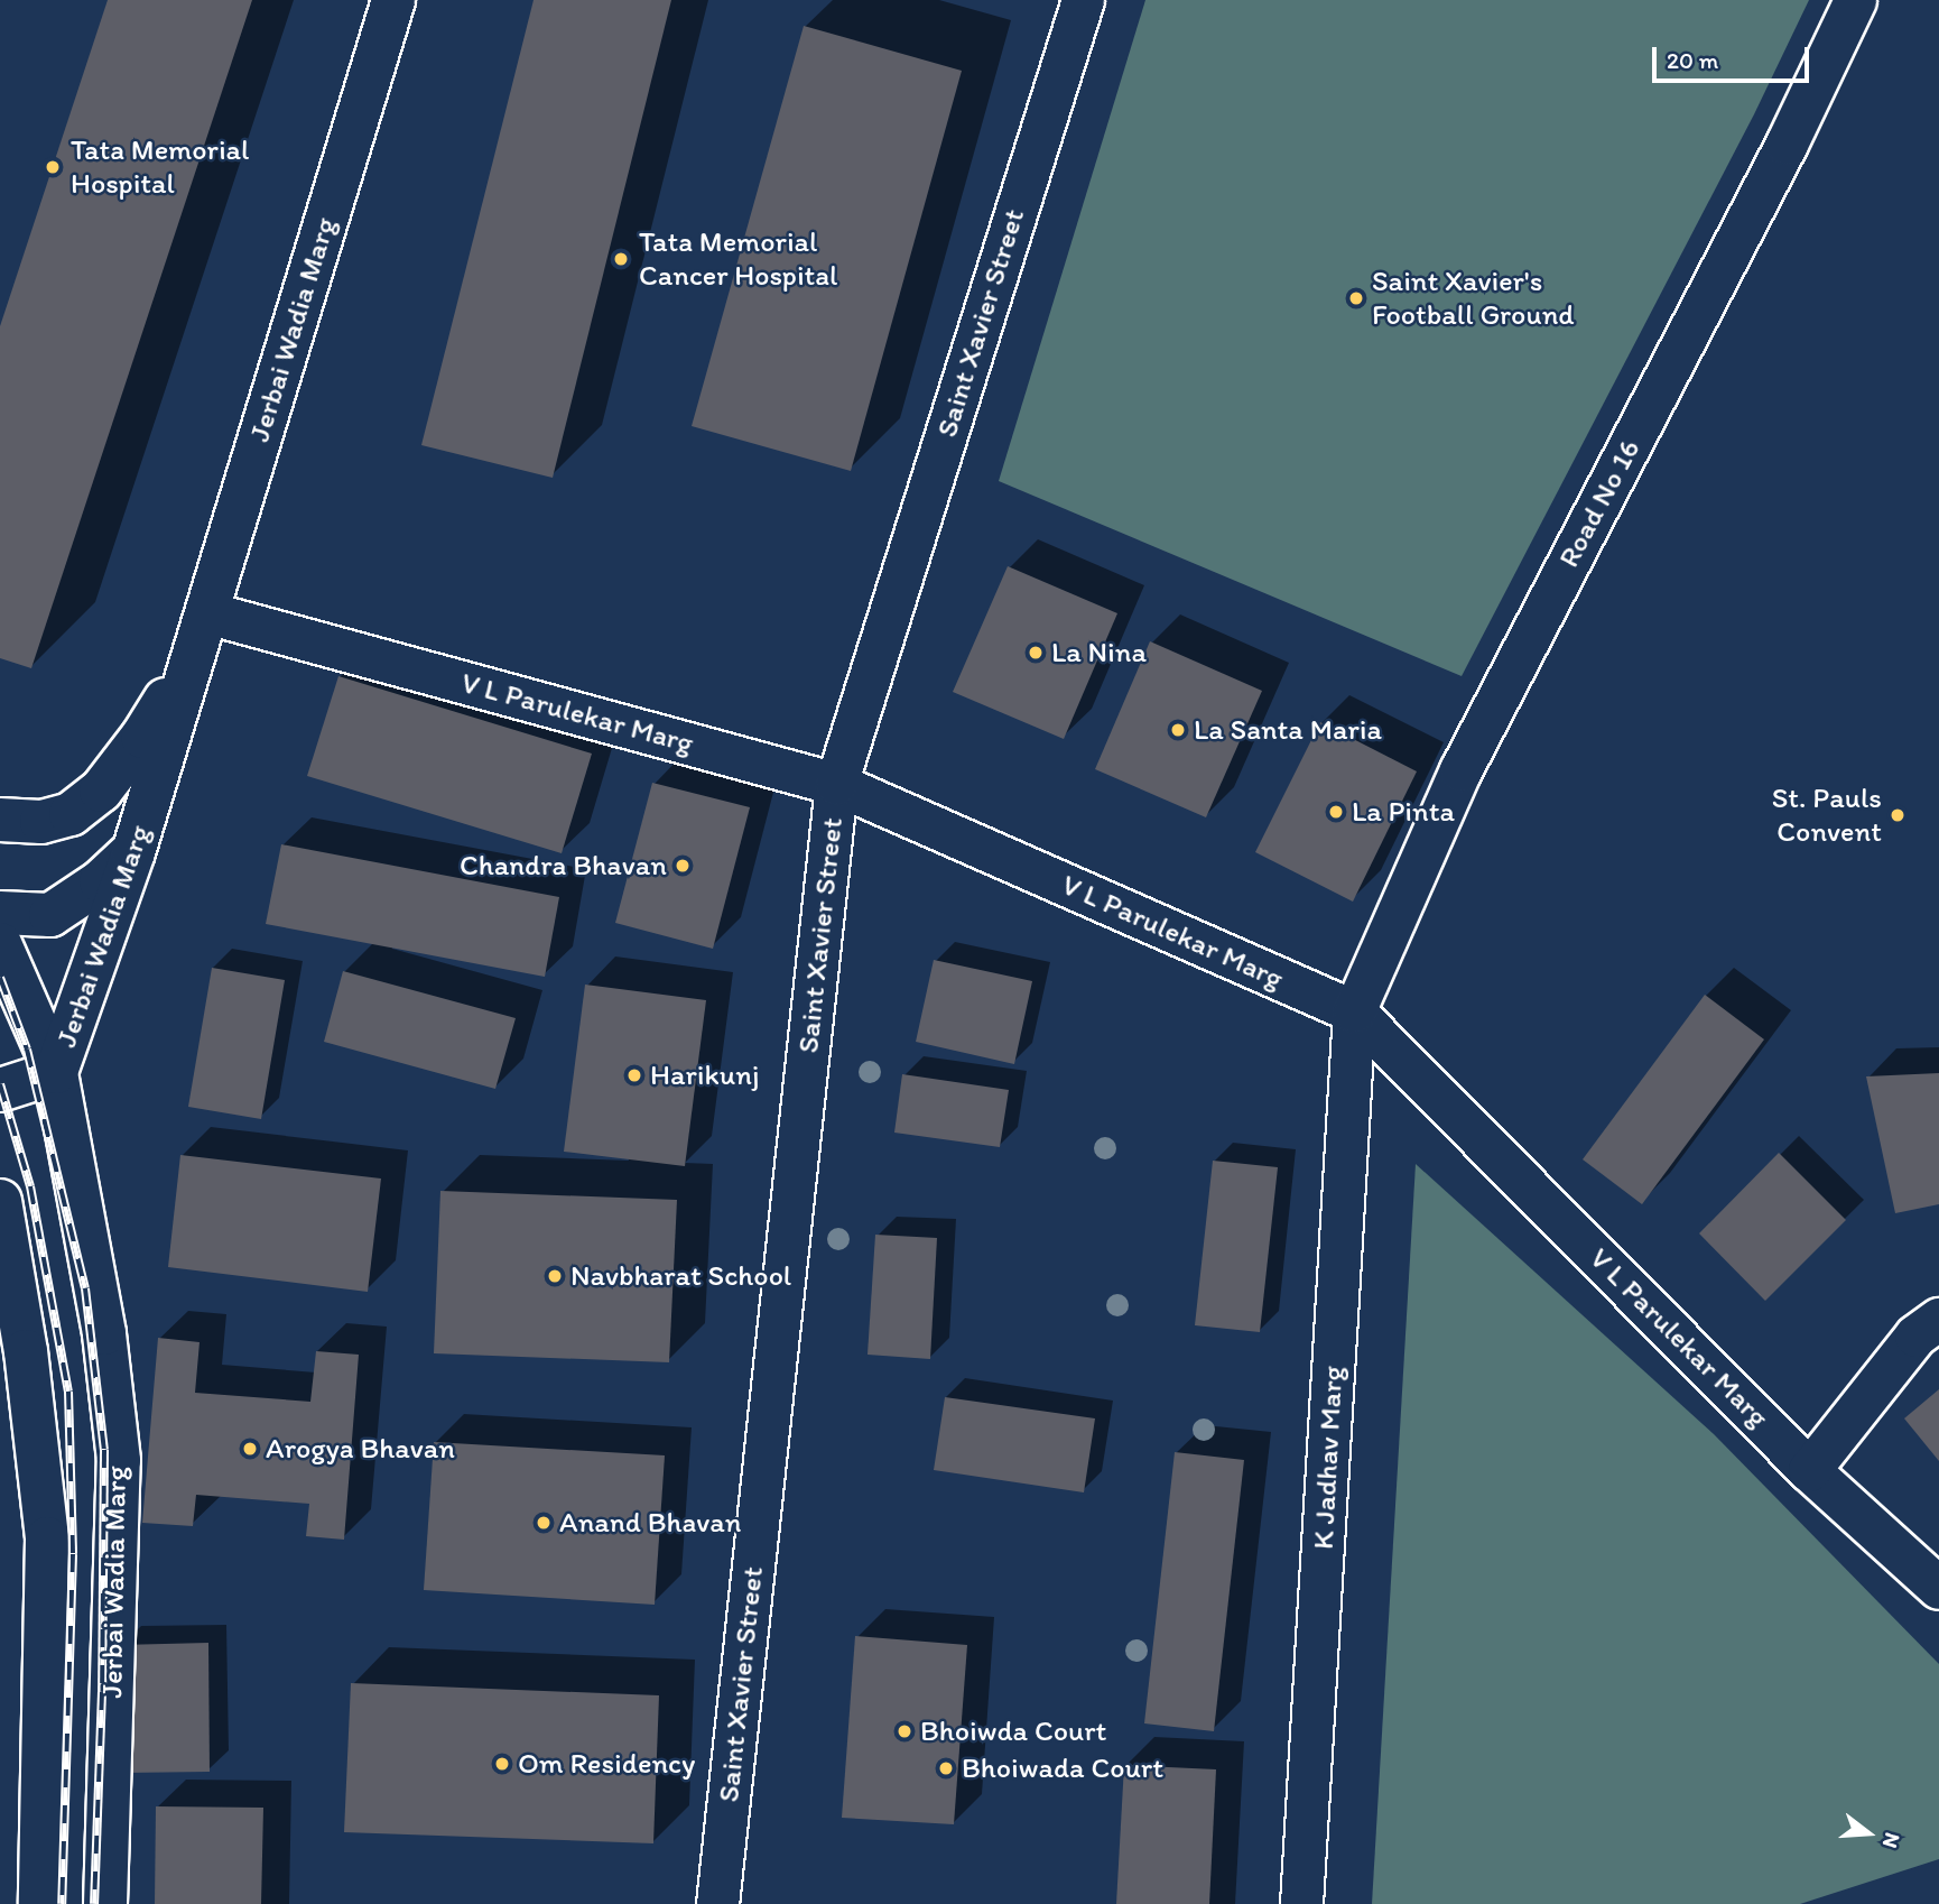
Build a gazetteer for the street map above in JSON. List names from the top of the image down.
{
  "streets": {
    "main road": ["Jerbai Wadia Marg"],
    "street": [
      "Saint Xavier Street",
      "Road No 16",
      "V L Parulekar Marg",
      "K Jadhav Marg"
    ]
  },
  "crossings": [
    ["Saint Xavier Street", "V L Parulekar Marg"],
    ["Jerbai Wadia Marg", "V L Parulekar Marg"],
    ["Road No 16", "V L Parulekar Marg"],
    ["Road No 16", "K Jadhav Marg"],
    ["V L Parulekar Marg", "K Jadhav Marg"]
  ],
  "places": [
    "Tata Memorial Hospital",
    "Tata Memorial Cancer Hospital",
    "Saint Xavier's Football Ground",
    "La Nina",
    "La Santa Maria",
    "La Pinta",
    "St. Pauls Convent",
    "Chandra Bhavan",
    "Harikunj",
    "Navbharat School",
    "Arogya Bhavan",
    "Anand Bhavan",
    "Bhoiwda Court",
    "Om Residency",
    "Bhoiwada Court"
  ],
  "scale_bar": "20 m",
  "north": "right"
}
